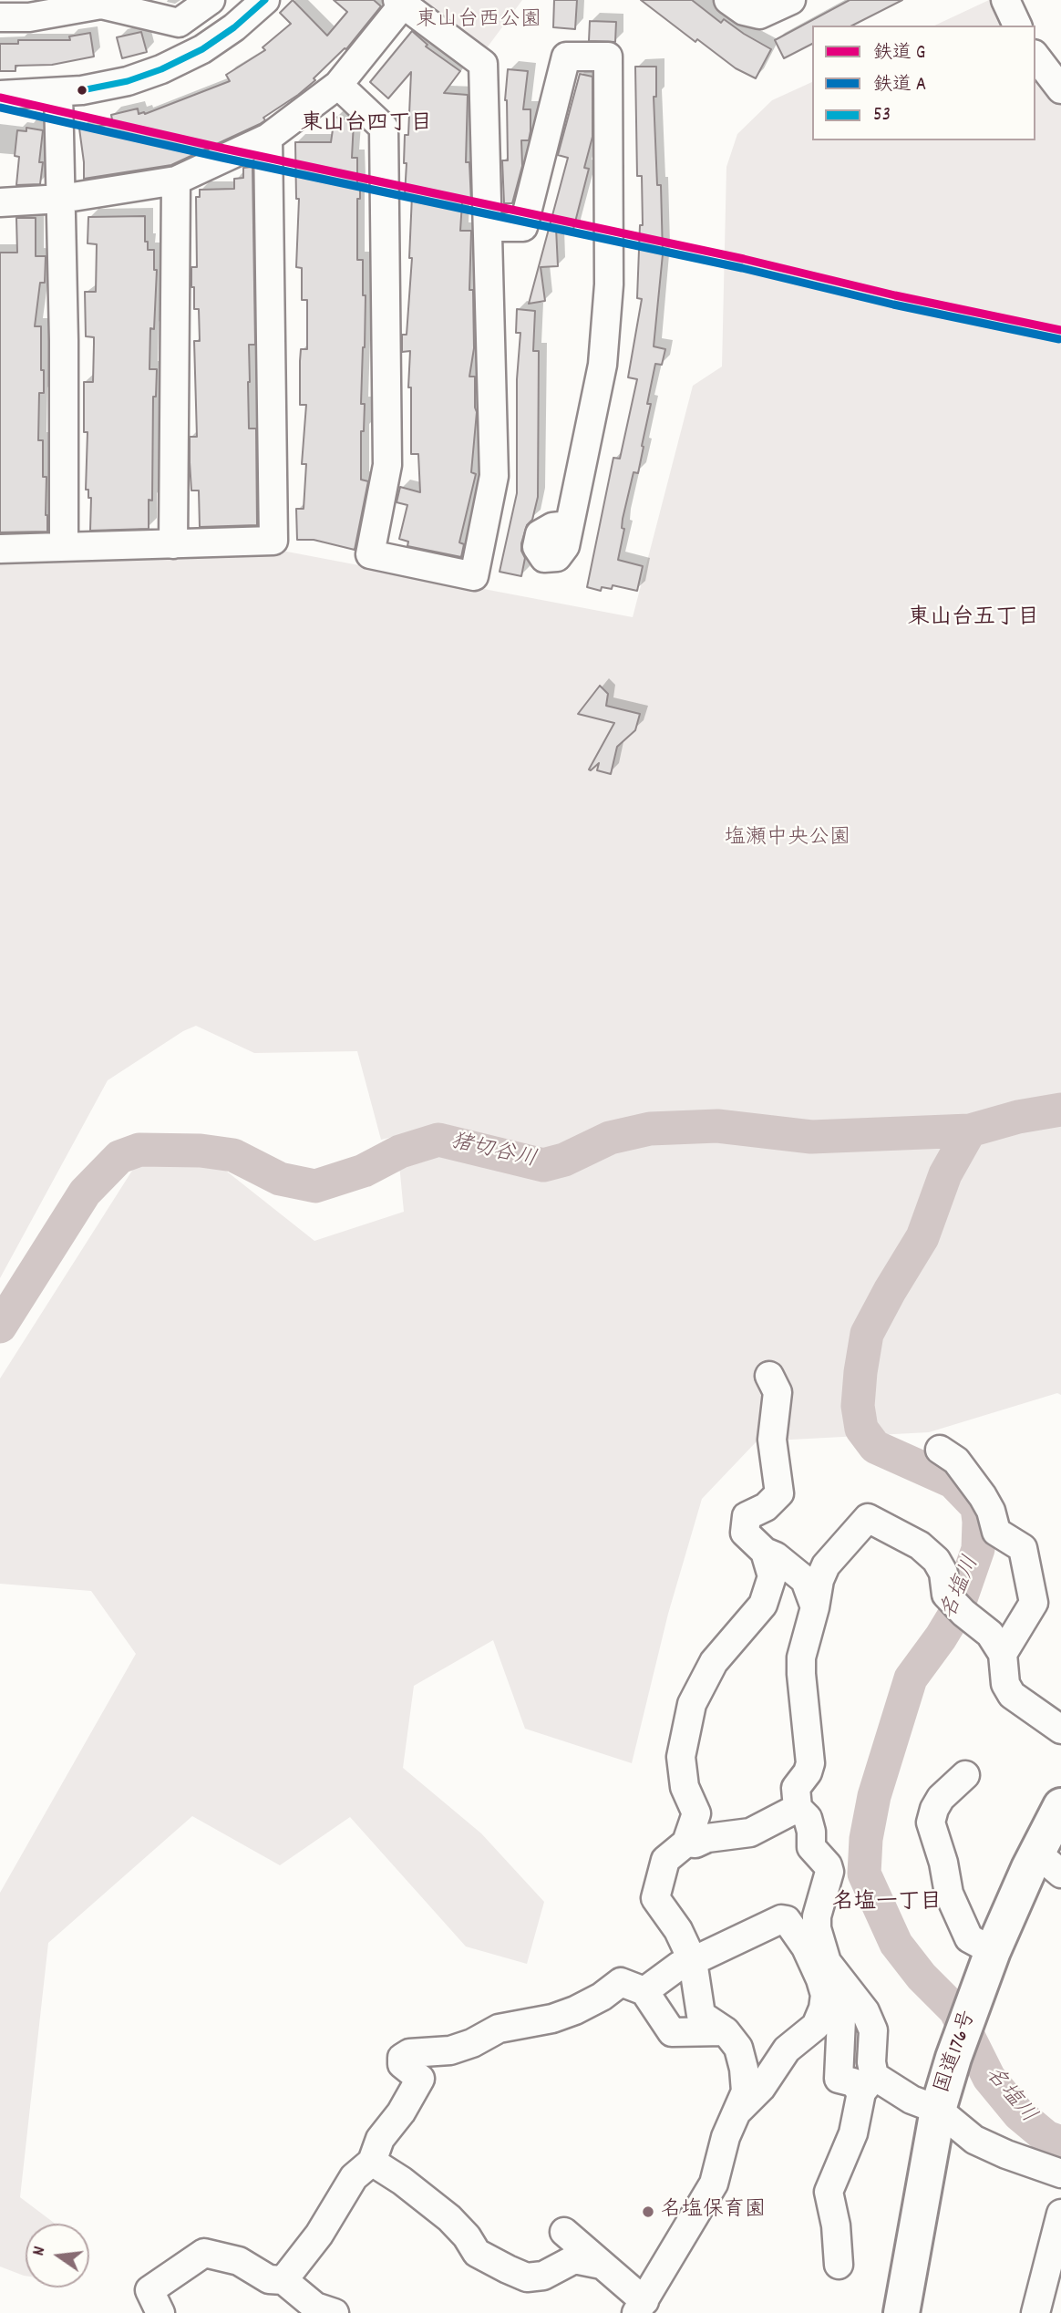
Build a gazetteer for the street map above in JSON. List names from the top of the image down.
{
  "streets": {
    "highway": ["国道176号"]
  },
  "districts": ["東山台四丁目", "東山台五丁目", "名塩一丁目"],
  "water": ["猪切谷川", "名塩川"],
  "parks": ["東山台西公園", "塩瀬中央公園"],
  "places": ["名塩保育園"],
  "lines": ["transit line 53", "rail line G", "rail line A"],
  "legend": ["鉄道 G", "鉄道 A", "53"],
  "north": "left"
}
